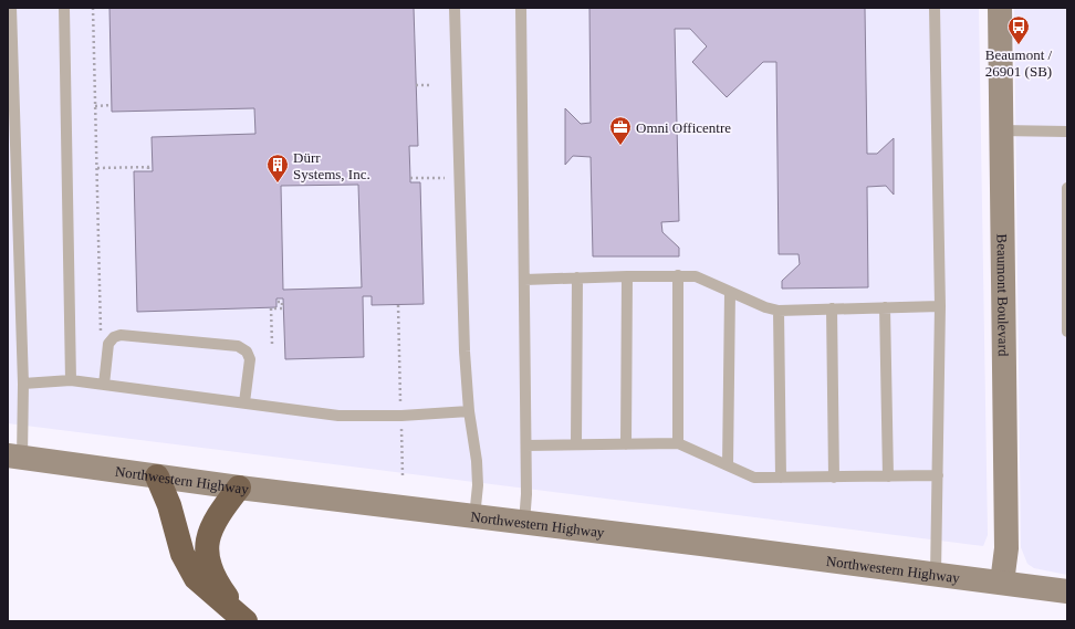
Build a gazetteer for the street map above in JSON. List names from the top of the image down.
{
  "streets": {
    "street": ["Beaumont Boulevard", "Northwestern Highway"]
  },
  "crossings": [
    ["Beaumont Boulevard", "Northwestern Highway"]
  ],
  "places": {
    "bus stop": ["Beaumont / 26901 (SB)"],
    "office": ["Omni Officentre"],
    "building": ["Dürr Systems, Inc."]
  }
}
